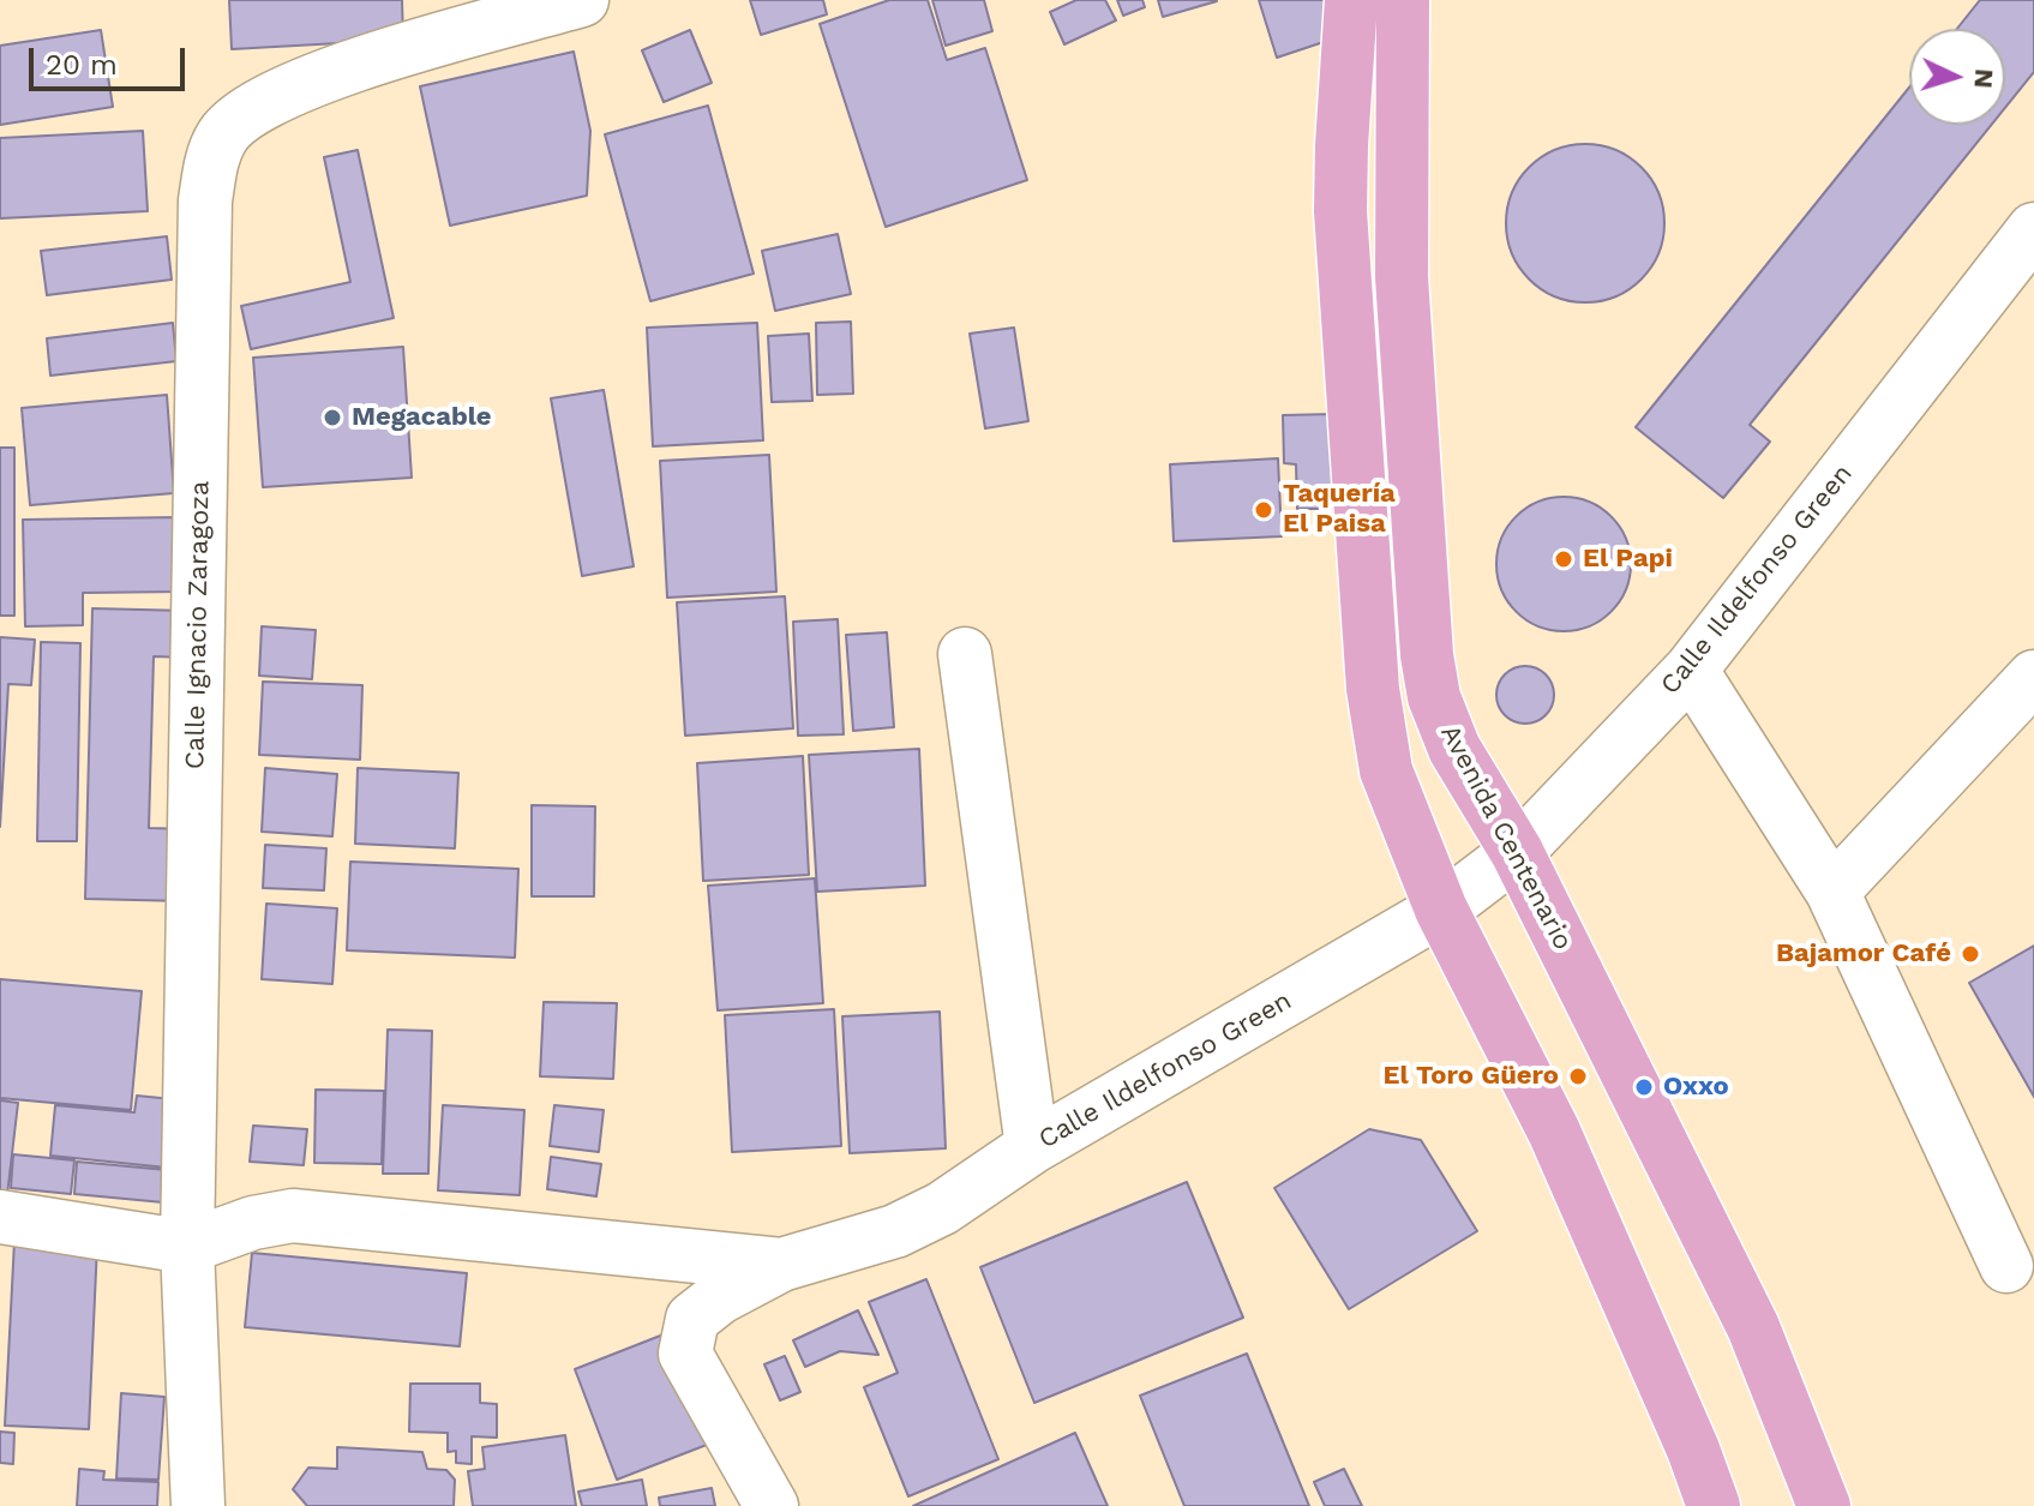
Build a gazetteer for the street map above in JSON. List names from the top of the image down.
{
  "streets": {
    "main road": ["Avenida Centenario"],
    "street": ["Calle Ildelfonso Green", "Calle Ignacio Zaragoza"]
  },
  "crossings": [
    ["Calle Ildelfonso Green", "Calle Ignacio Zaragoza"],
    ["Calle Ildelfonso Green", "Avenida Centenario"]
  ],
  "places": [
    "Megacable",
    "Taquería El Paisa",
    "El Papi",
    "Bajamor Café",
    "El Toro Güero",
    "Oxxo"
  ],
  "scale_bar": "20 m",
  "north": "right"
}
